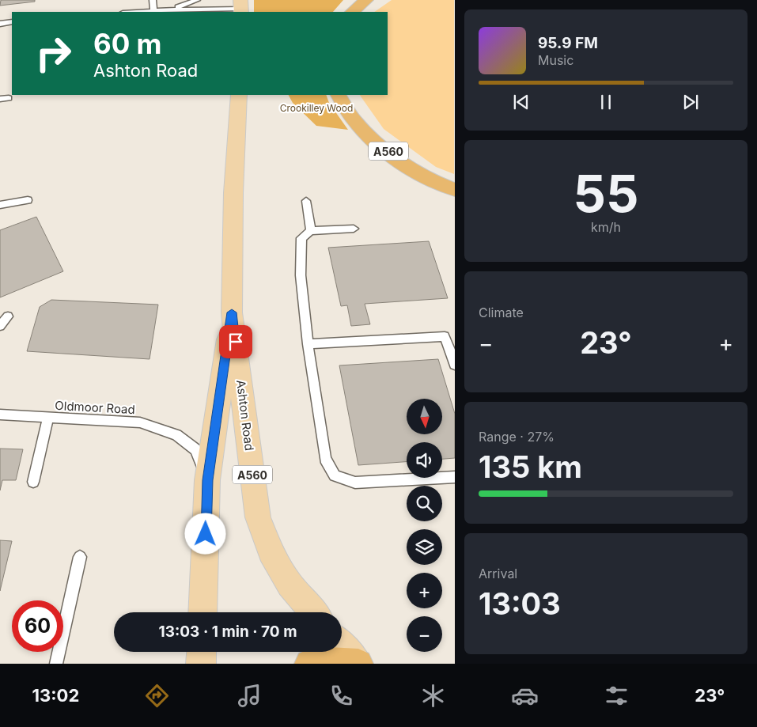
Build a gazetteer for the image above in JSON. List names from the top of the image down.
{
  "streets": {
    "highway": ["A560"],
    "main road": ["Ashton Road"],
    "lane": ["Oldmoor Road"]
  },
  "crossings": [
    ["Oldmoor Road", "Ashton Road"]
  ],
  "parks": ["Crookilley Wood"],
  "north": "bottom",
  "page": {
    "turn": ["60 m", "Ashton Road"],
    "song": ["95.9 FM", "Music"],
    "tile": [
      ["55", "km/h"],
      "Climate",
      ["Range · 27%", "135 km"],
      ["Arrival", "13:03"]
    ],
    "heat": ["−", "23°", "+"],
    "map_buttons": ["+", "−"],
    "limit": "60",
    "trip": "13:03 · 1 min · 70 m",
    "tabs": ["13:02", "23°"]
  }
}
